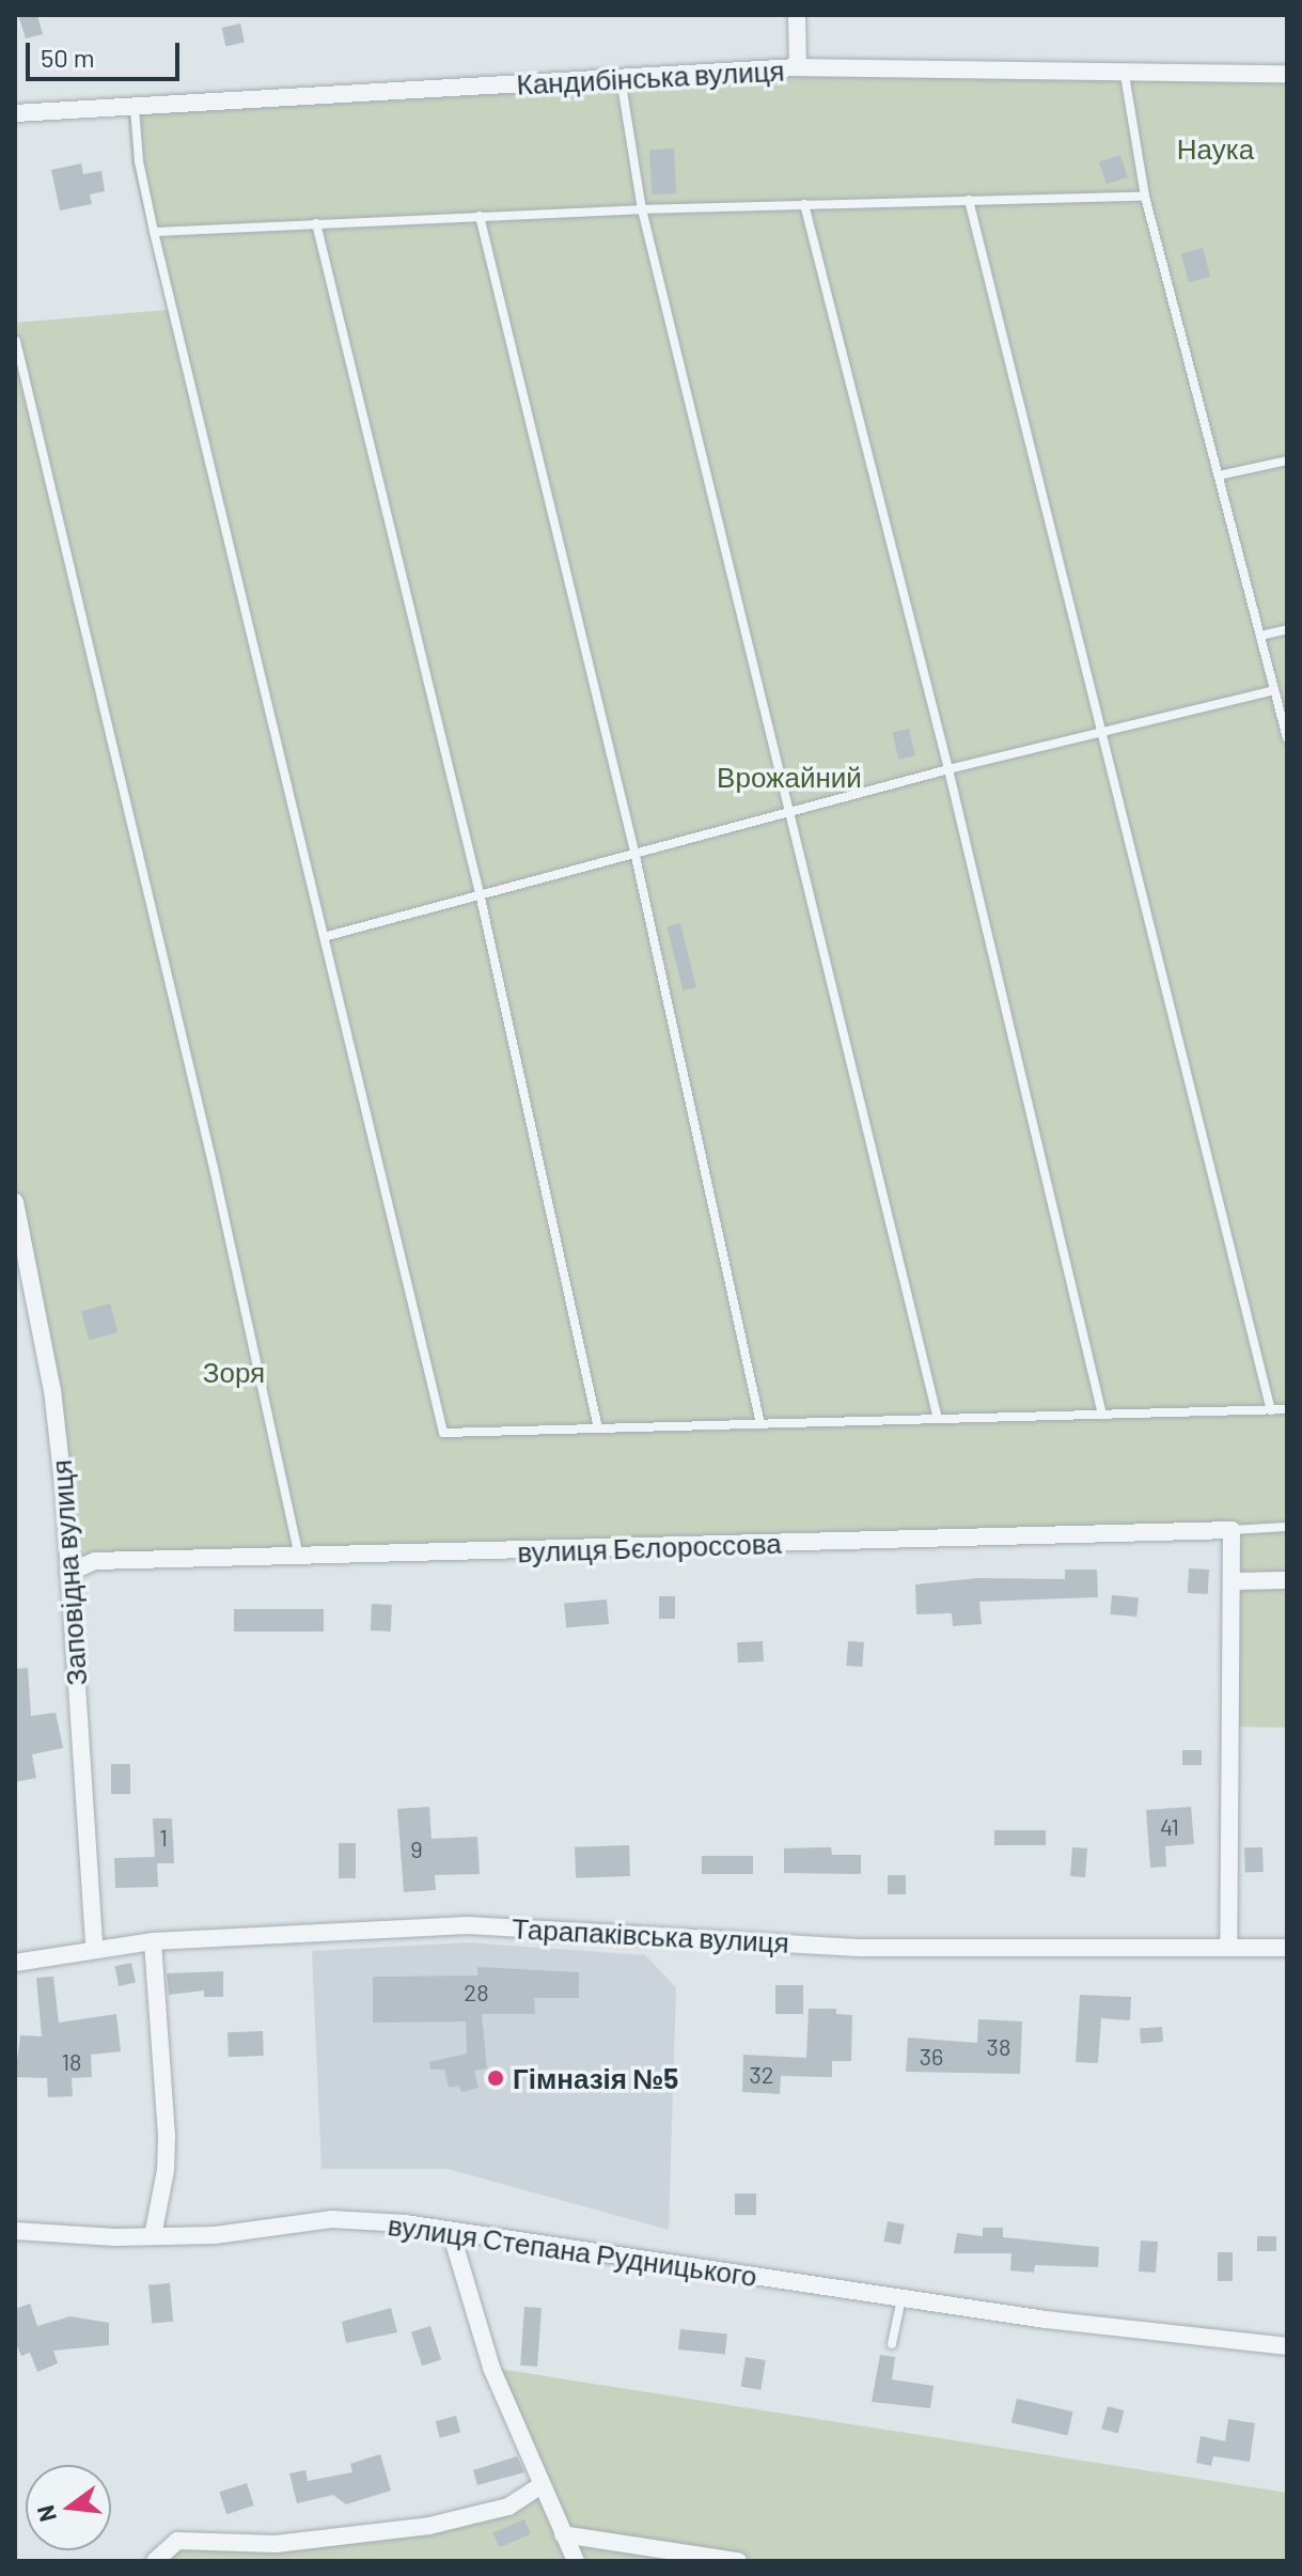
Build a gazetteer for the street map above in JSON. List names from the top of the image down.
{
  "streets": {
    "street": [
      "Кандибінська вулиця",
      "вулиця Бєлороссова",
      "Заповідна вулиця",
      "Тарапаківська вулиця",
      "вулиця Степана Рудницького"
    ]
  },
  "crossings": [
    ["вулиця Бєлороссова", "Заповідна вулиця"],
    ["Заповідна вулиця", "Тарапаківська вулиця"]
  ],
  "parks": ["Наука", "Врожайний", "Зоря"],
  "places": ["Гімназія №5"],
  "house_numbers": [
    "41",
    "1",
    "9",
    "28",
    "38",
    "36",
    "18",
    "32"
  ],
  "scale_bar": "50 m",
  "north": "left"
}
